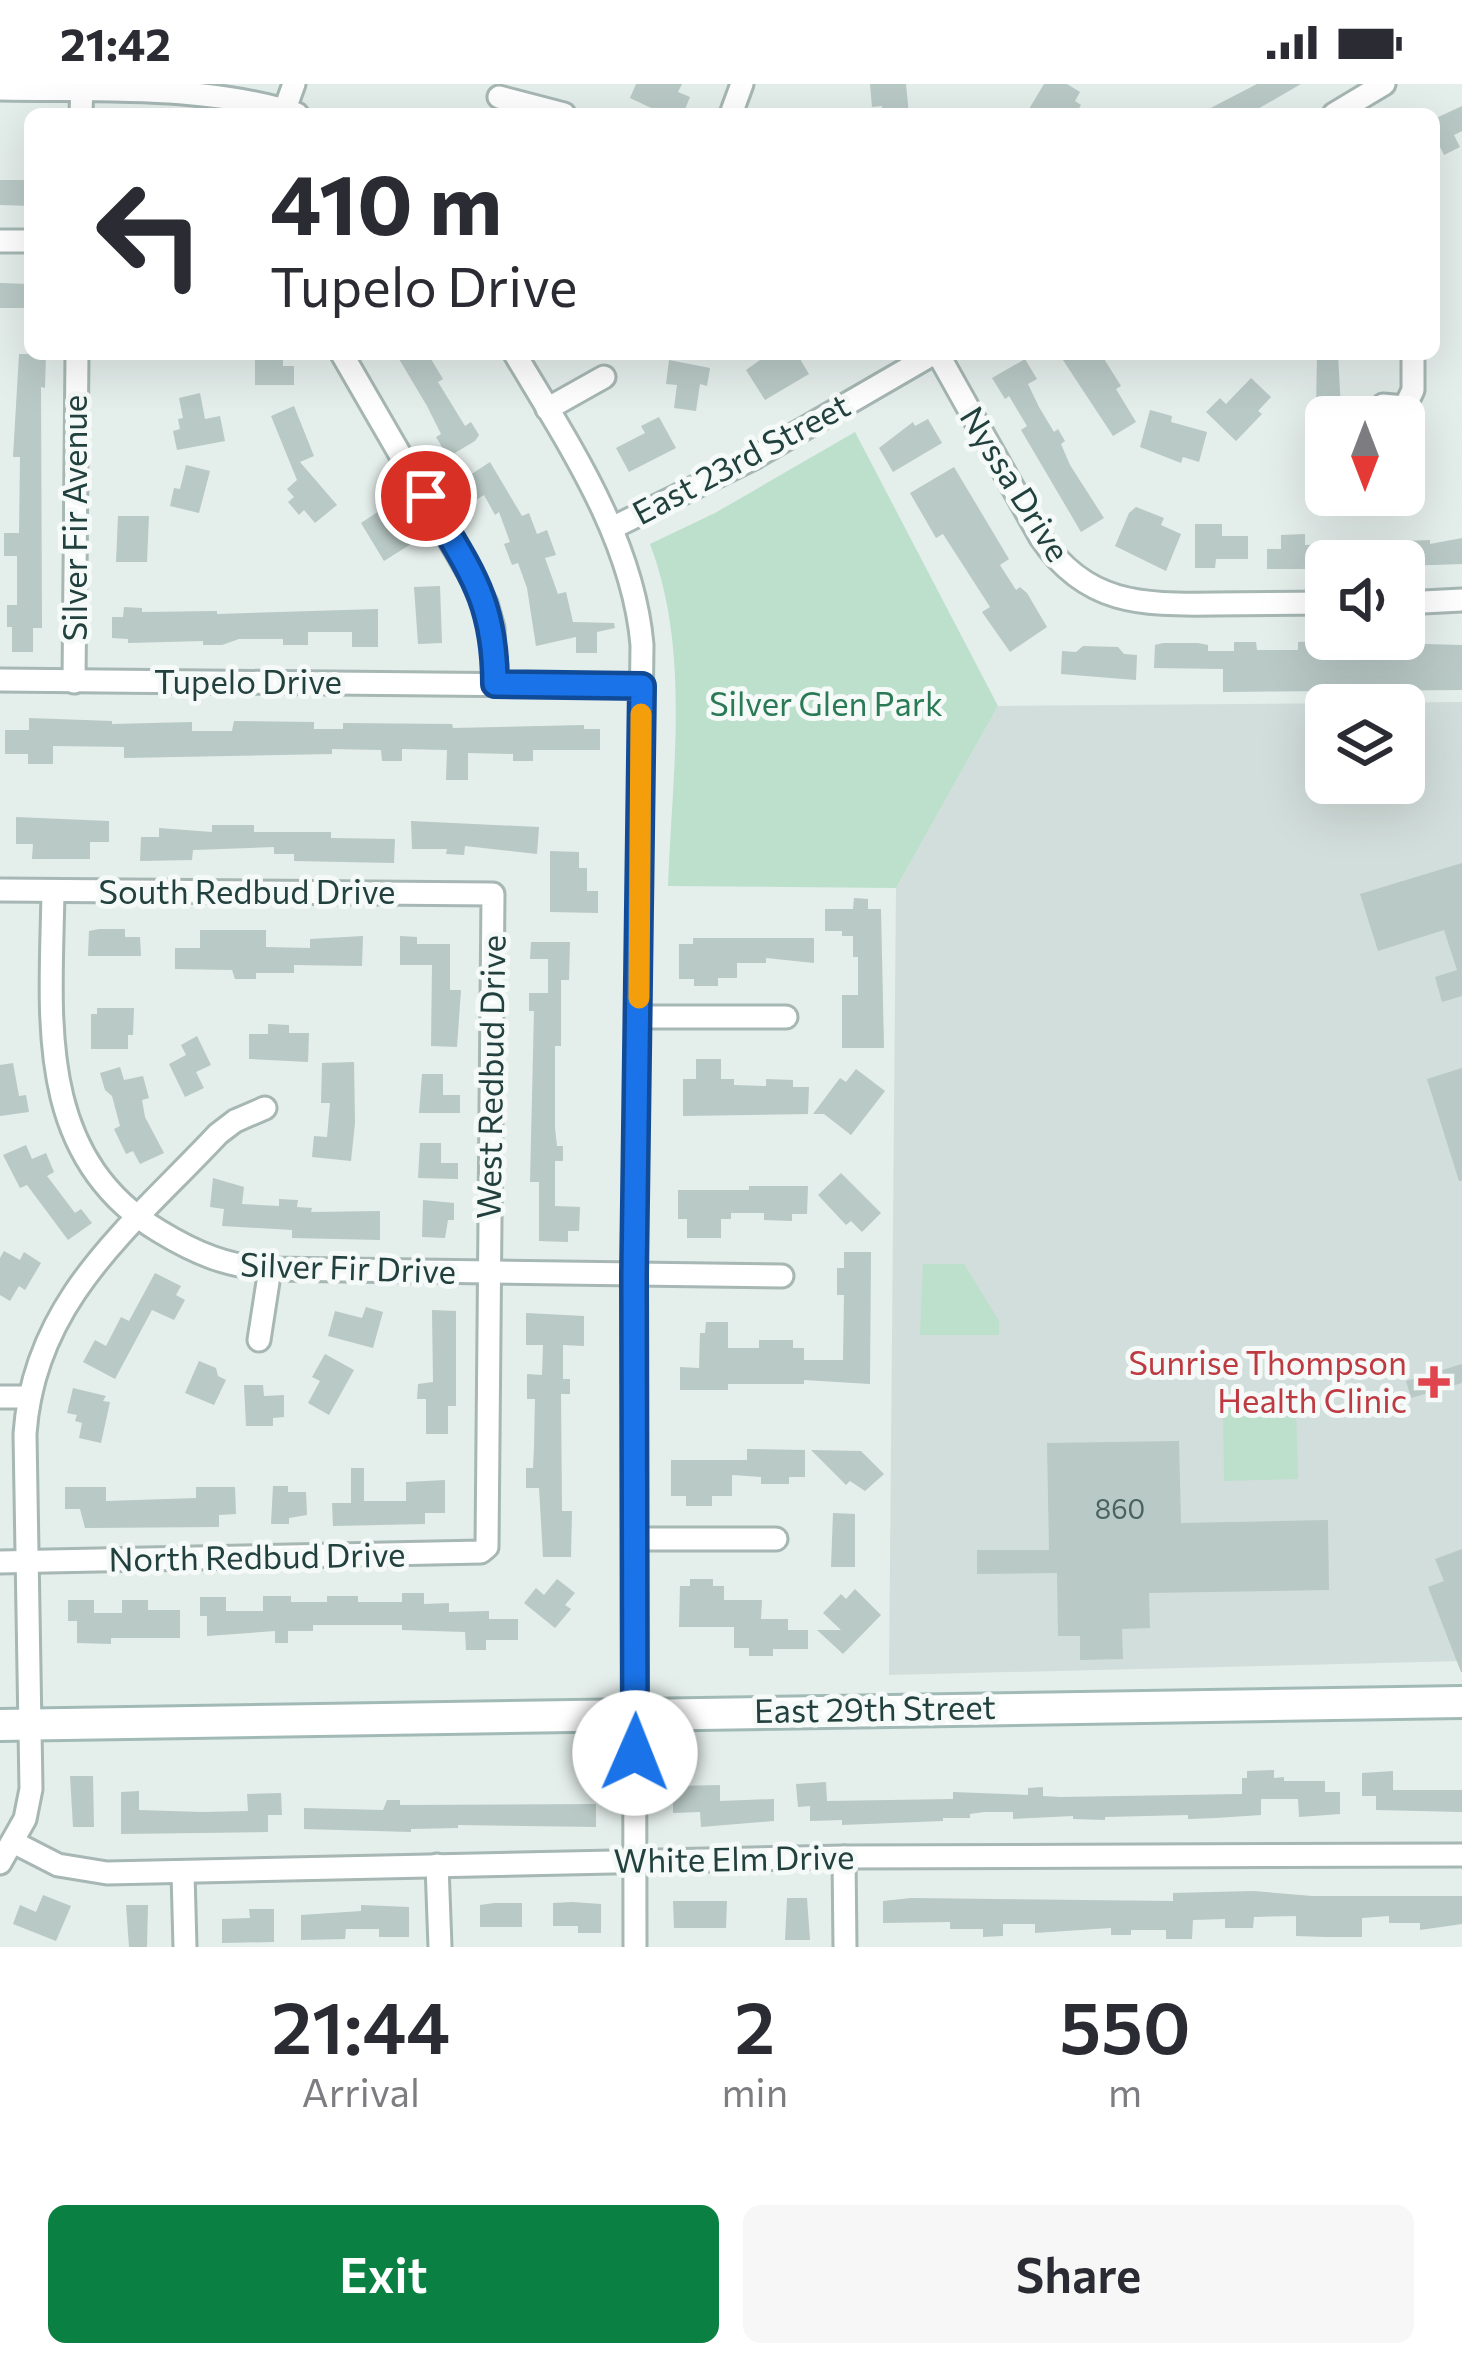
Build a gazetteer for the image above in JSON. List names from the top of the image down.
{
  "streets": {
    "main road": ["East 29th Street"],
    "street": [
      "East 23rd Street",
      "Nyssa Drive",
      "Silver Fir Avenue",
      "Tupelo Drive",
      "South Redbud Drive",
      "West Redbud Drive",
      "Silver Fir Drive",
      "North Redbud Drive",
      "White Elm Drive"
    ]
  },
  "crossings": [
    ["Silver Fir Avenue", "Tupelo Drive"],
    ["South Redbud Drive", "West Redbud Drive"],
    ["South Redbud Drive", "Silver Fir Drive"],
    ["West Redbud Drive", "Silver Fir Drive"],
    ["West Redbud Drive", "North Redbud Drive"]
  ],
  "parks": ["Silver Glen Park"],
  "places": {
    "health": ["Sunrise Thompson Health Clinic"]
  },
  "house_numbers": ["860"],
  "north": "bottom",
  "page": {
    "status": "21:42",
    "turn": ["410 m", "Tupelo Drive"],
    "eta": [
      "21:44",
      "Arrival",
      "2",
      "min",
      "550",
      "m"
    ],
    "buttons": ["Exit", "Share"]
  }
}
